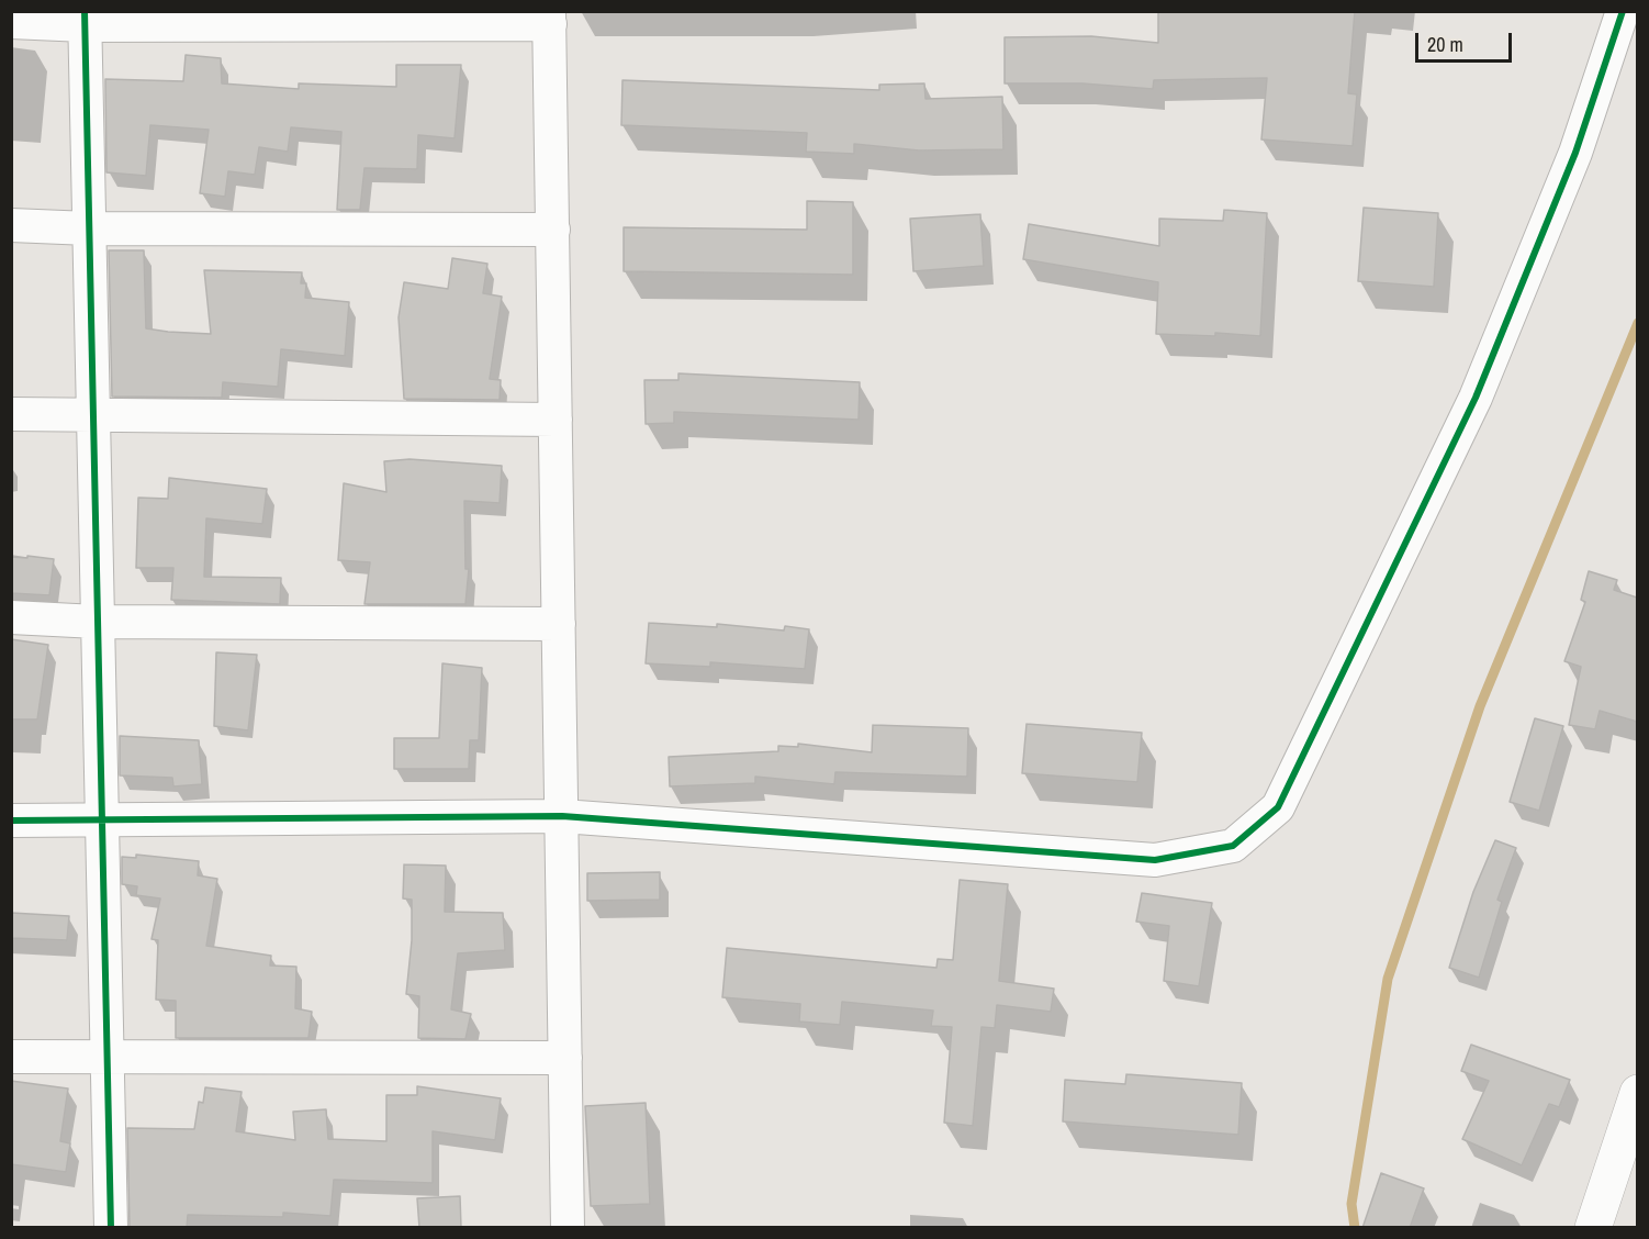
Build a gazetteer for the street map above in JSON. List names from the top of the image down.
{
  "scale_bar": "20 m"
}
